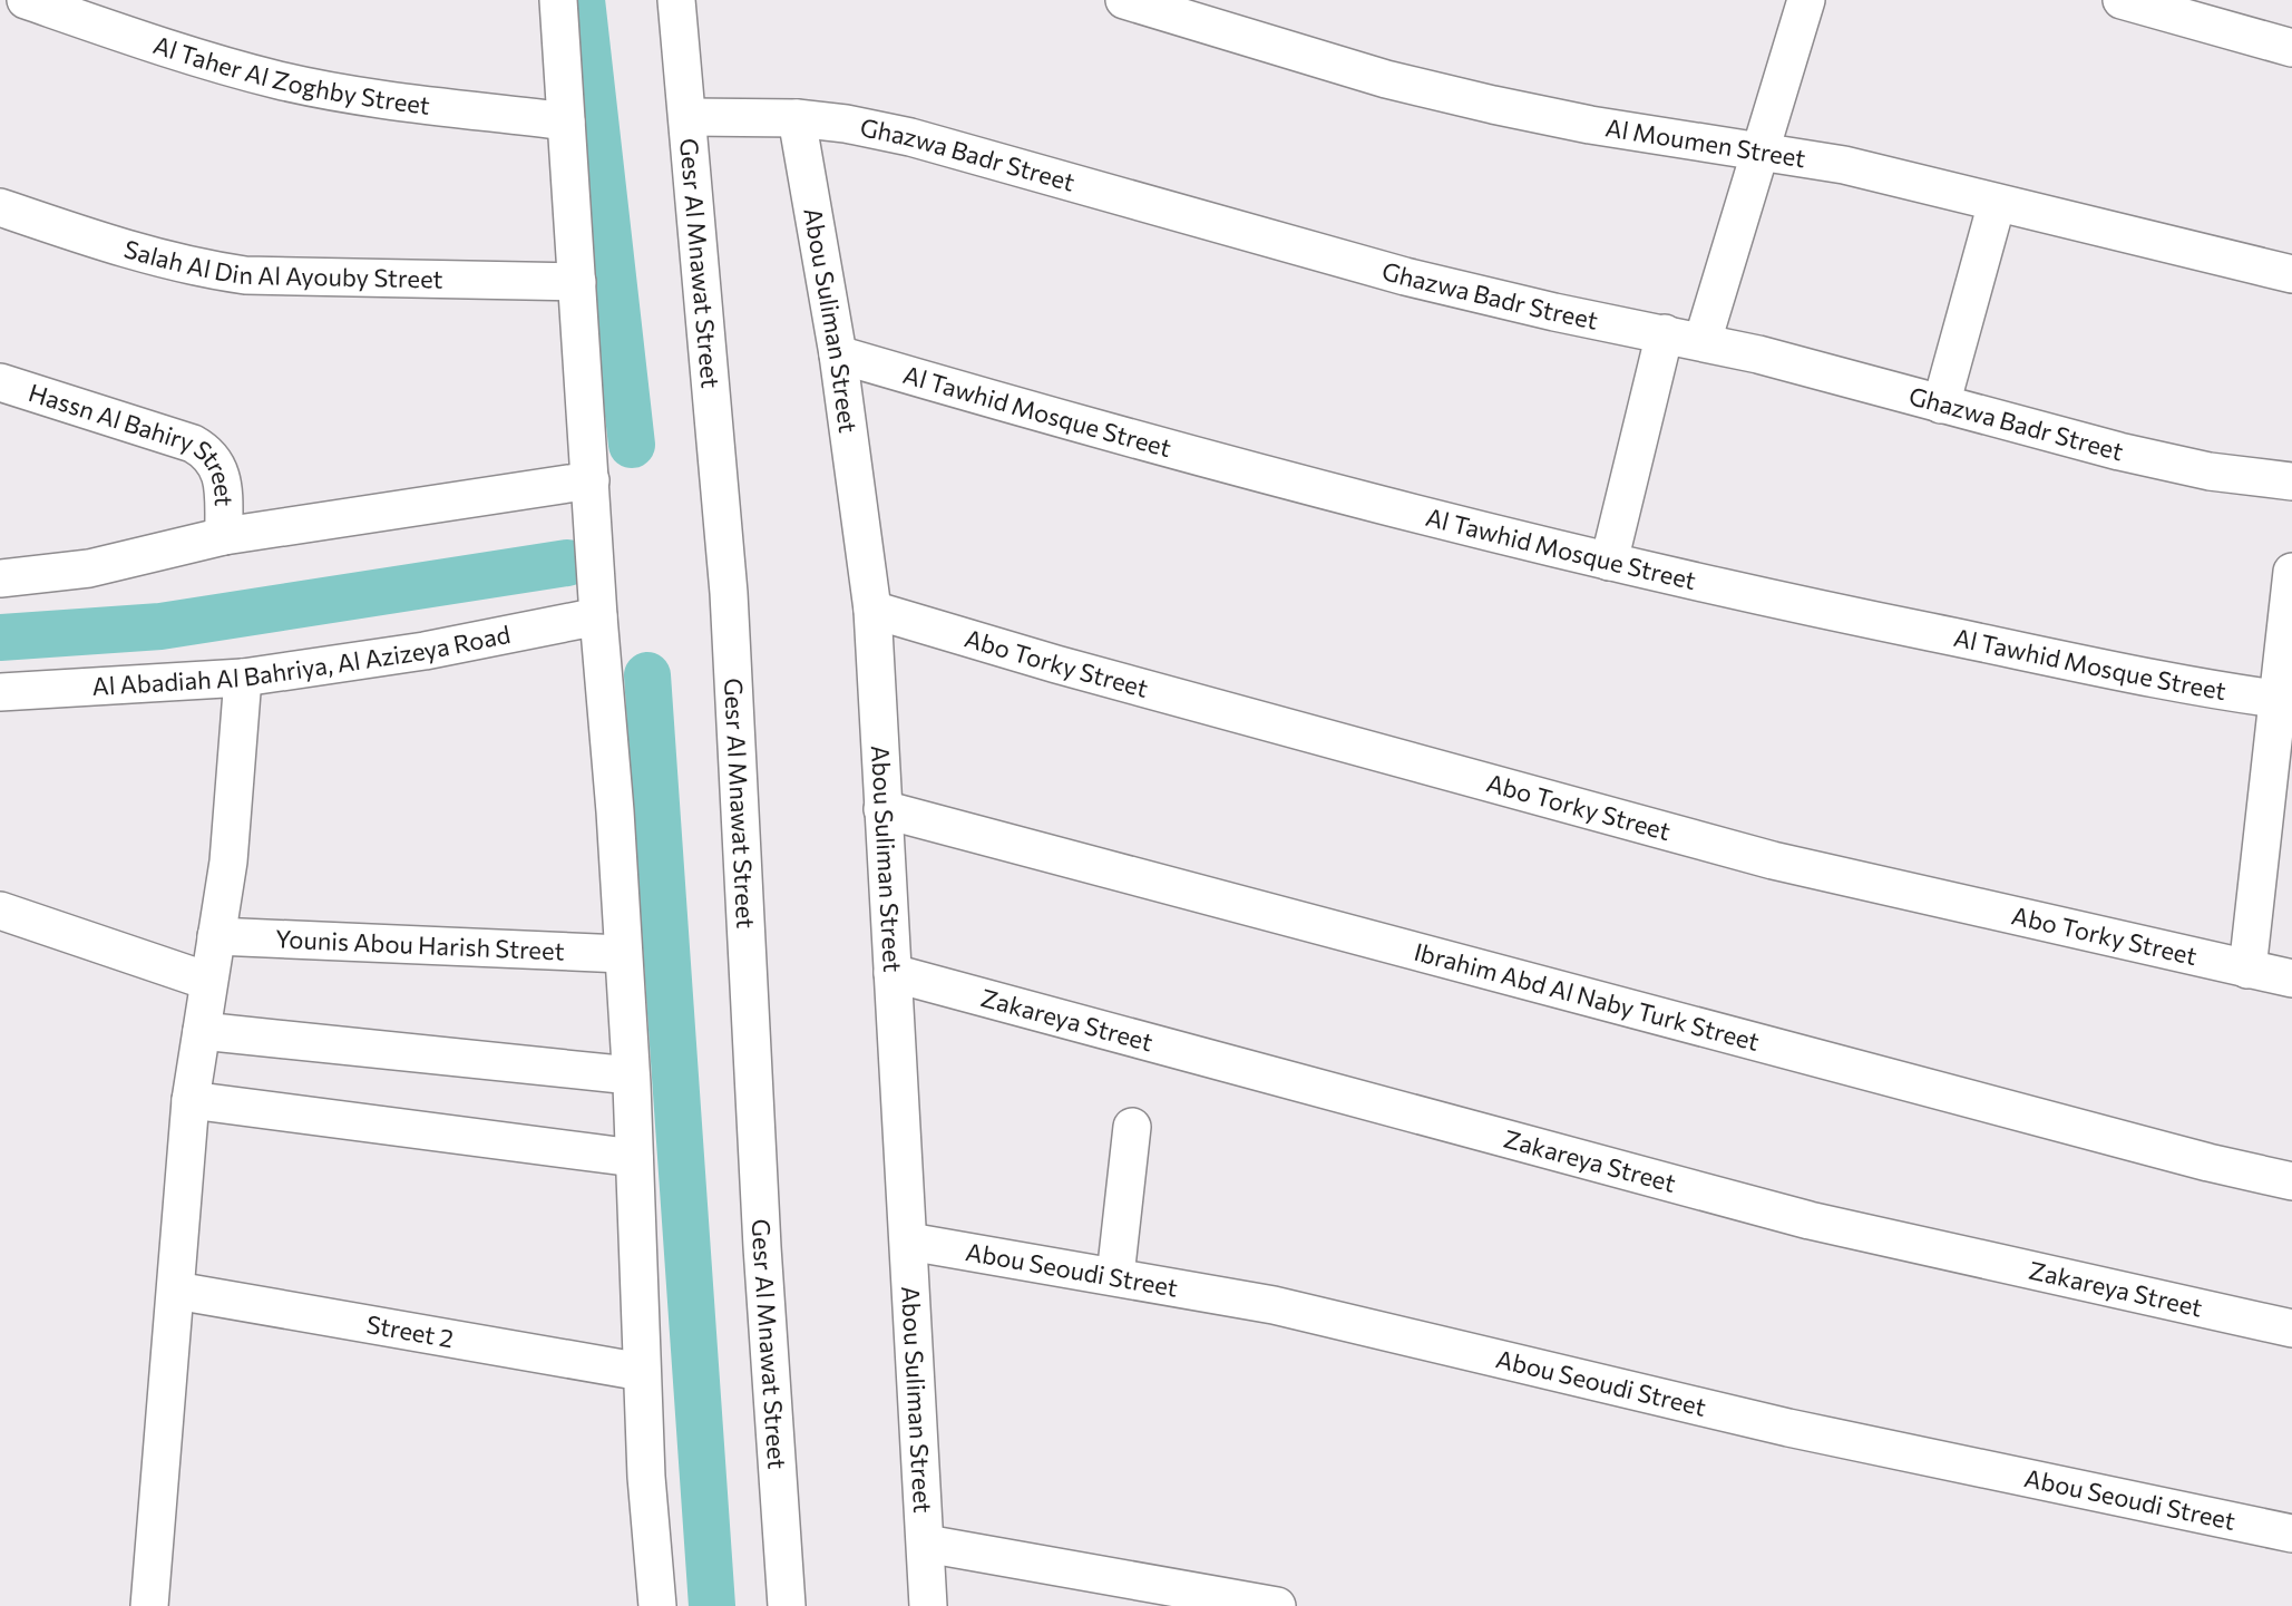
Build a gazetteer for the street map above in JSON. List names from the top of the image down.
{
  "streets": {
    "street": [
      "Al Taher Al Zoghby Street",
      "Al Moumen Street",
      "Ghazwa Badr Street",
      "Gesr Al Mnawat Street",
      "Salah Al Din Al Ayouby Street",
      "Abou Suliman Street",
      "Al Tawhid Mosque Street",
      "Hassn Al Bahiry Street",
      "Al Abadiah Al Bahriya, Al Azizeya Road",
      "Abo Torky Street",
      "Younis Abou Harish Street",
      "Ibrahim Abd Al Naby Turk Street",
      "Zakareya Street",
      "Abou Seoudi Street",
      "Street 2"
    ]
  },
  "crossings": [
    ["Ghazwa Badr Street", "Gesr Al Mnawat Street"],
    ["Ghazwa Badr Street", "Abou Suliman Street"],
    ["Abou Suliman Street", "Al Tawhid Mosque Street"],
    ["Abou Suliman Street", "Abo Torky Street"],
    ["Abou Suliman Street", "Ibrahim Abd Al Naby Turk Street"],
    ["Abou Suliman Street", "Zakareya Street"],
    ["Abou Suliman Street", "Abou Seoudi Street"]
  ]
}
